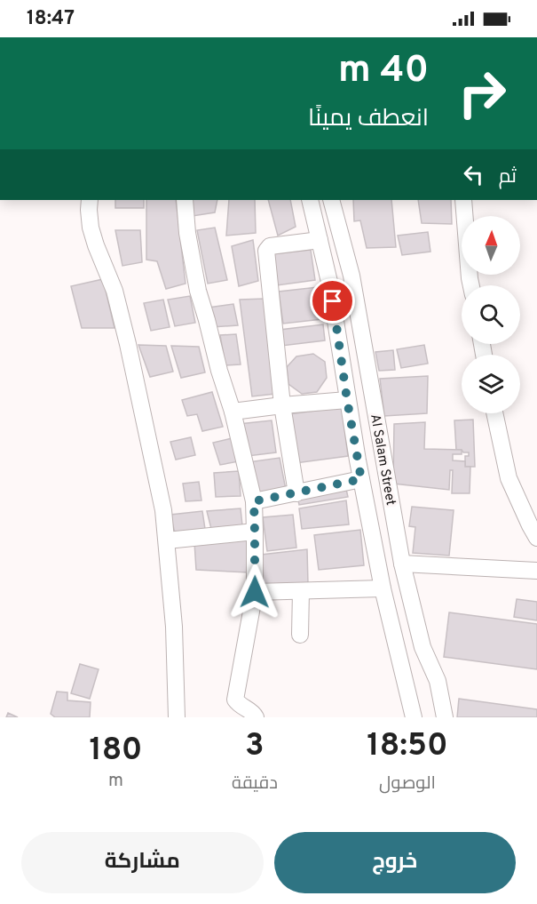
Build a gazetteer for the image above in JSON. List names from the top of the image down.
{
  "streets": {
    "street": ["Al Salam Street"]
  },
  "north": "top",
  "page": {
    "status": "18:47",
    "turn": ["40 m", "انعطف يمينًا"],
    "then": "ثم",
    "eta": [
      "18:50",
      "الوصول",
      "3",
      "دقيقة",
      "180",
      "m"
    ],
    "buttons": ["خروج", "مشاركة"]
  }
}
